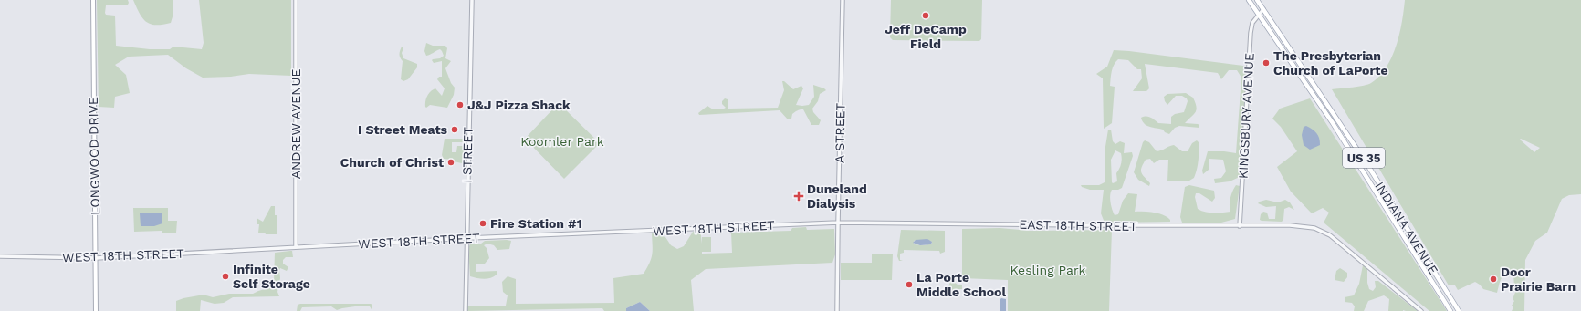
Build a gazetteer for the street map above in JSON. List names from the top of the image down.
{
  "streets": {
    "main road": ["LONGWOOD DRIVE", "US 35", "INDIANA AVENUE"],
    "street": [
      "KINGSBURY AVENUE",
      "ANDREW AVENUE",
      "A STREET",
      "I STREET",
      "EAST 18TH STREET",
      "WEST 18TH STREET"
    ]
  },
  "crossings": [
    ["KINGSBURY AVENUE", "EAST 18TH STREET"],
    ["KINGSBURY AVENUE", "INDIANA AVENUE"],
    ["ANDREW AVENUE", "WEST 18TH STREET"],
    ["A STREET", "EAST 18TH STREET"],
    ["A STREET", "WEST 18TH STREET"],
    ["I STREET", "WEST 18TH STREET"],
    ["LONGWOOD DRIVE", "WEST 18TH STREET"],
    ["EAST 18TH STREET", "WEST 18TH STREET"]
  ],
  "parks": ["Koomler Park", "Kesling Park"],
  "places": {
    "other": [
      "Jeff DeCamp Field",
      "The Presbyterian Church of LaPorte",
      "J&J Pizza Shack",
      "I Street Meats",
      "Church of Christ",
      "Fire Station #1",
      "Infinite Self Storage",
      "Door Prairie Barn",
      "La Porte Middle School"
    ],
    "health": ["Duneland Dialysis"]
  }
}
